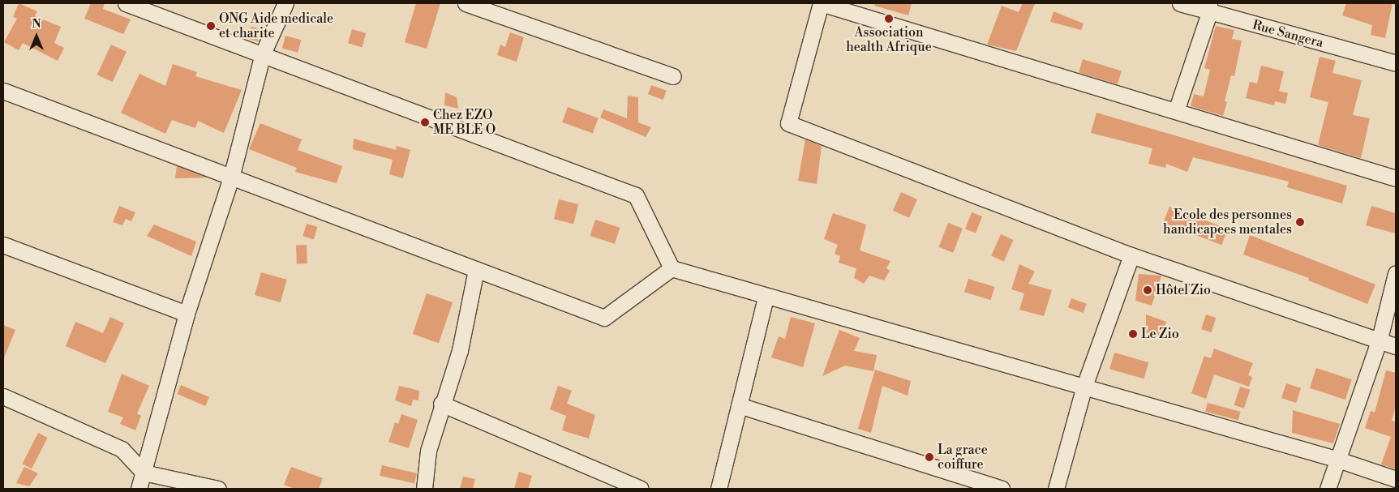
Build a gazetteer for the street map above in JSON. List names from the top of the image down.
{
  "streets": {
    "street": ["Rue Sangera"]
  },
  "places": [
    "Association health Afrique",
    "ONG Aide medicale et charite",
    "Chez EZO ME BLE O",
    "Ecole des personnes handicapees mentales",
    "Hôtel Zio",
    "Le Zio",
    "La grace coiffure"
  ],
  "north": "top"
}
